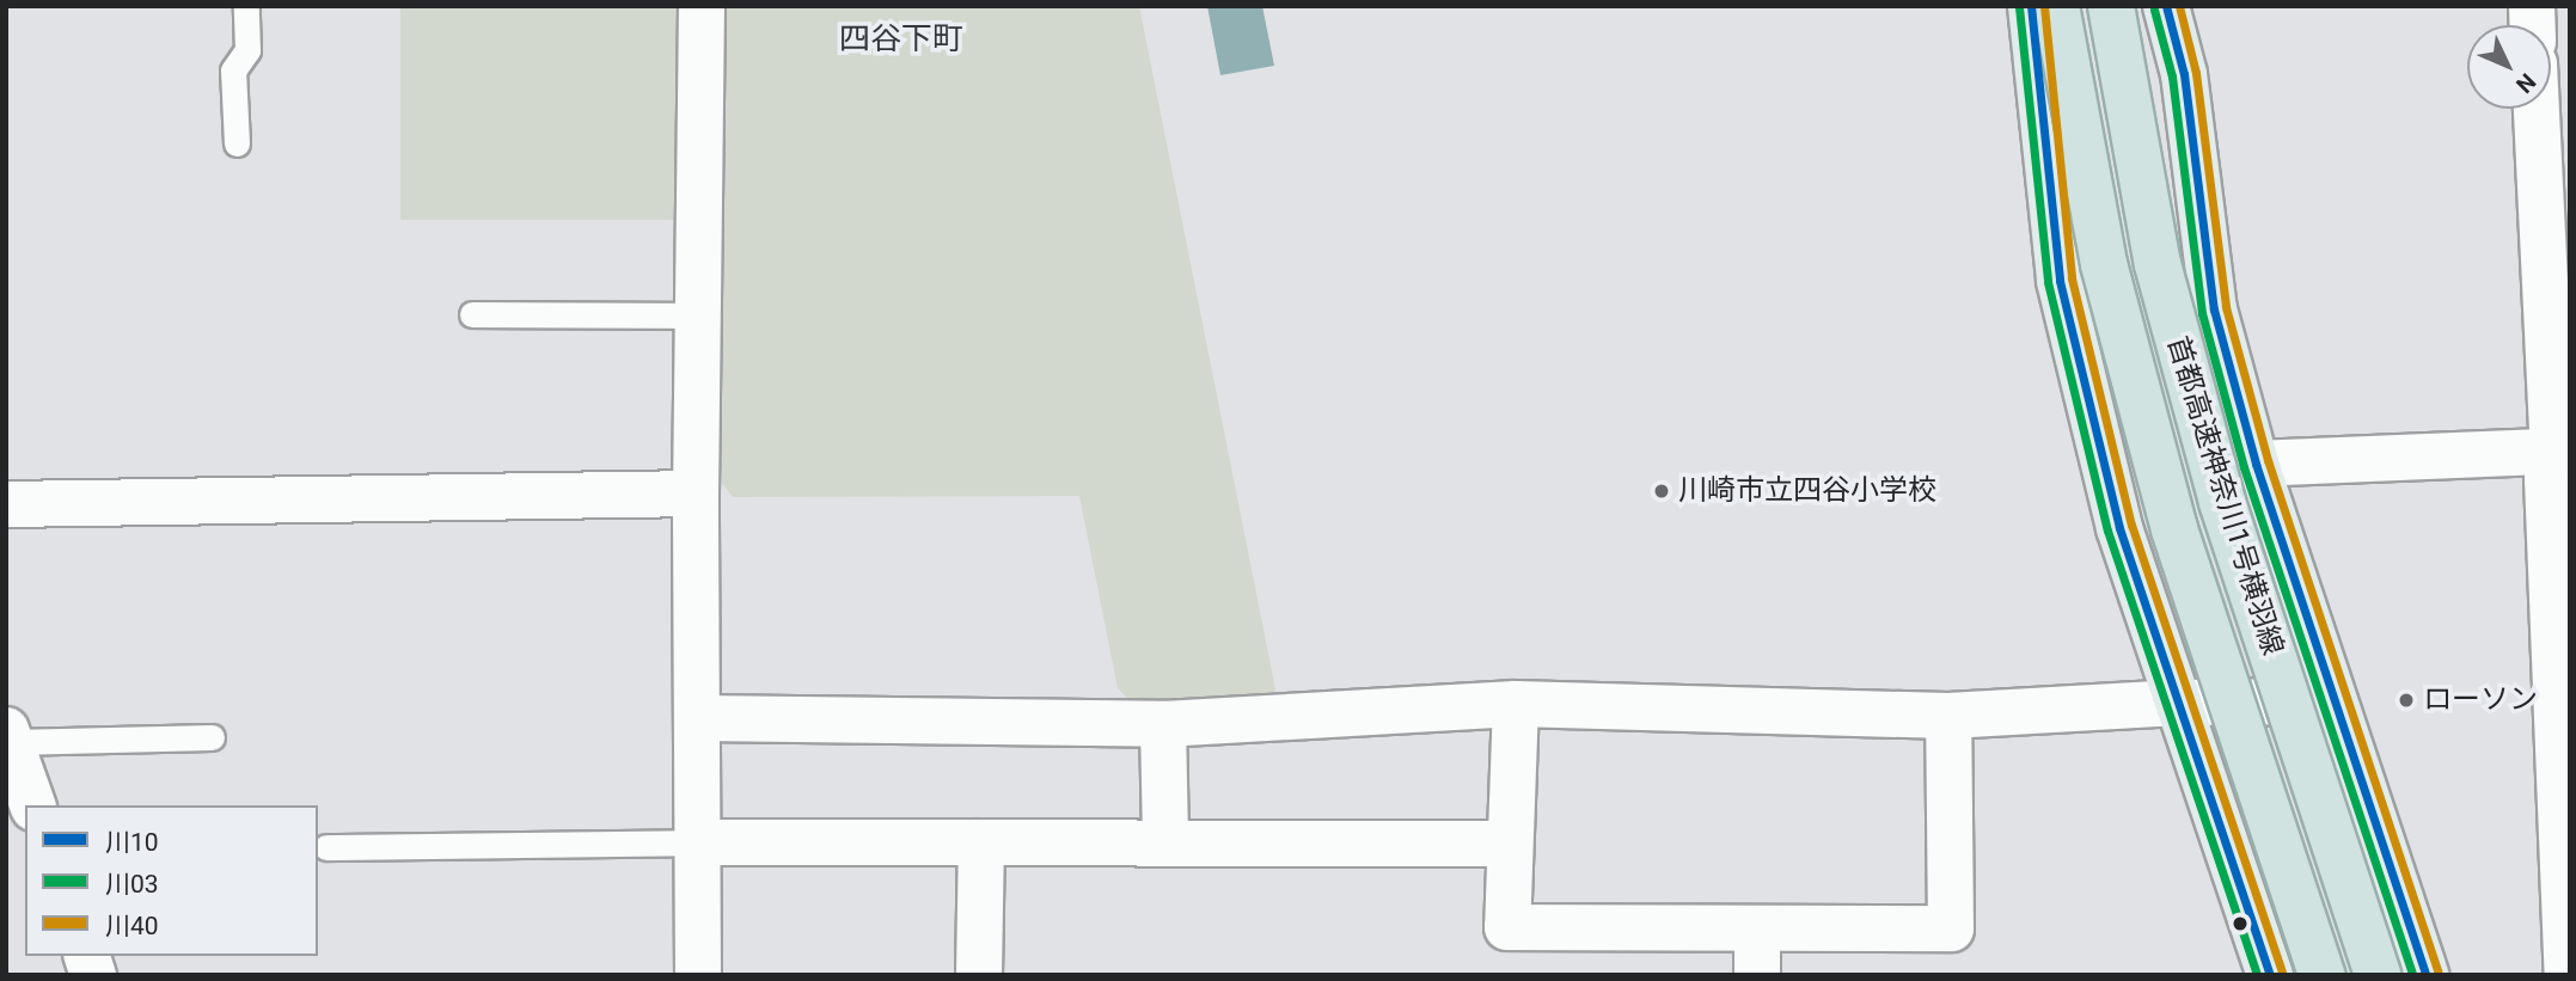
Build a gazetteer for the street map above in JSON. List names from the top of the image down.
{
  "streets": {
    "highway": ["首都高速神奈川1号横羽線"]
  },
  "districts": ["四谷下町"],
  "places": ["川崎市立四谷小学校", "ローソン"],
  "lines": ["transit line 川10", "transit line 川40", "transit line 川03"],
  "legend": ["川10", "川03", "川40"],
  "north": "bottom right"
}
